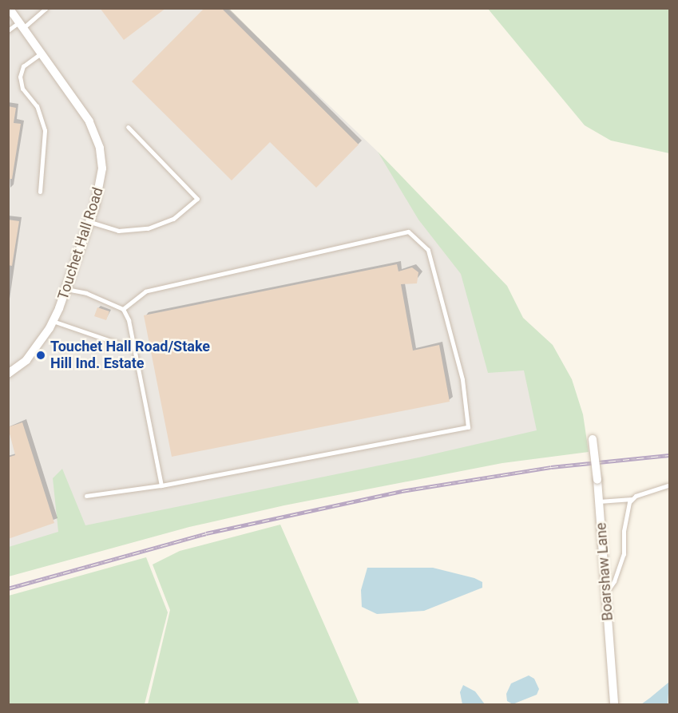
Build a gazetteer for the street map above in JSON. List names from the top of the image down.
{
  "streets": {
    "street": ["Touchet Hall Road", "Boarshaw Lane"]
  },
  "places": ["Touchet Hall Road/Stake Hill Ind. Estate"]
}
